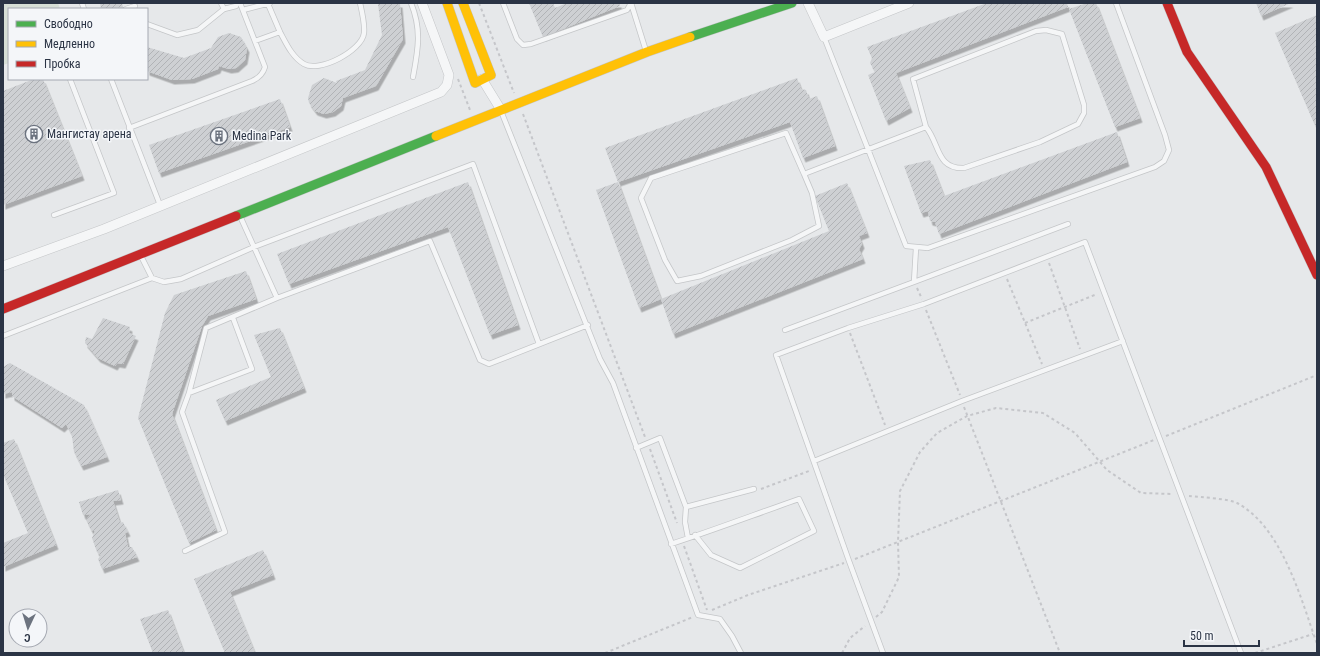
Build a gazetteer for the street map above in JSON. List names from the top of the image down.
{
  "places": {
    "building": ["Мангистау арена", "Medina Park"]
  },
  "legend": ["Свободно", "Медленно", "Пробка"],
  "scale_bar": "50 m",
  "north": "bottom"
}
